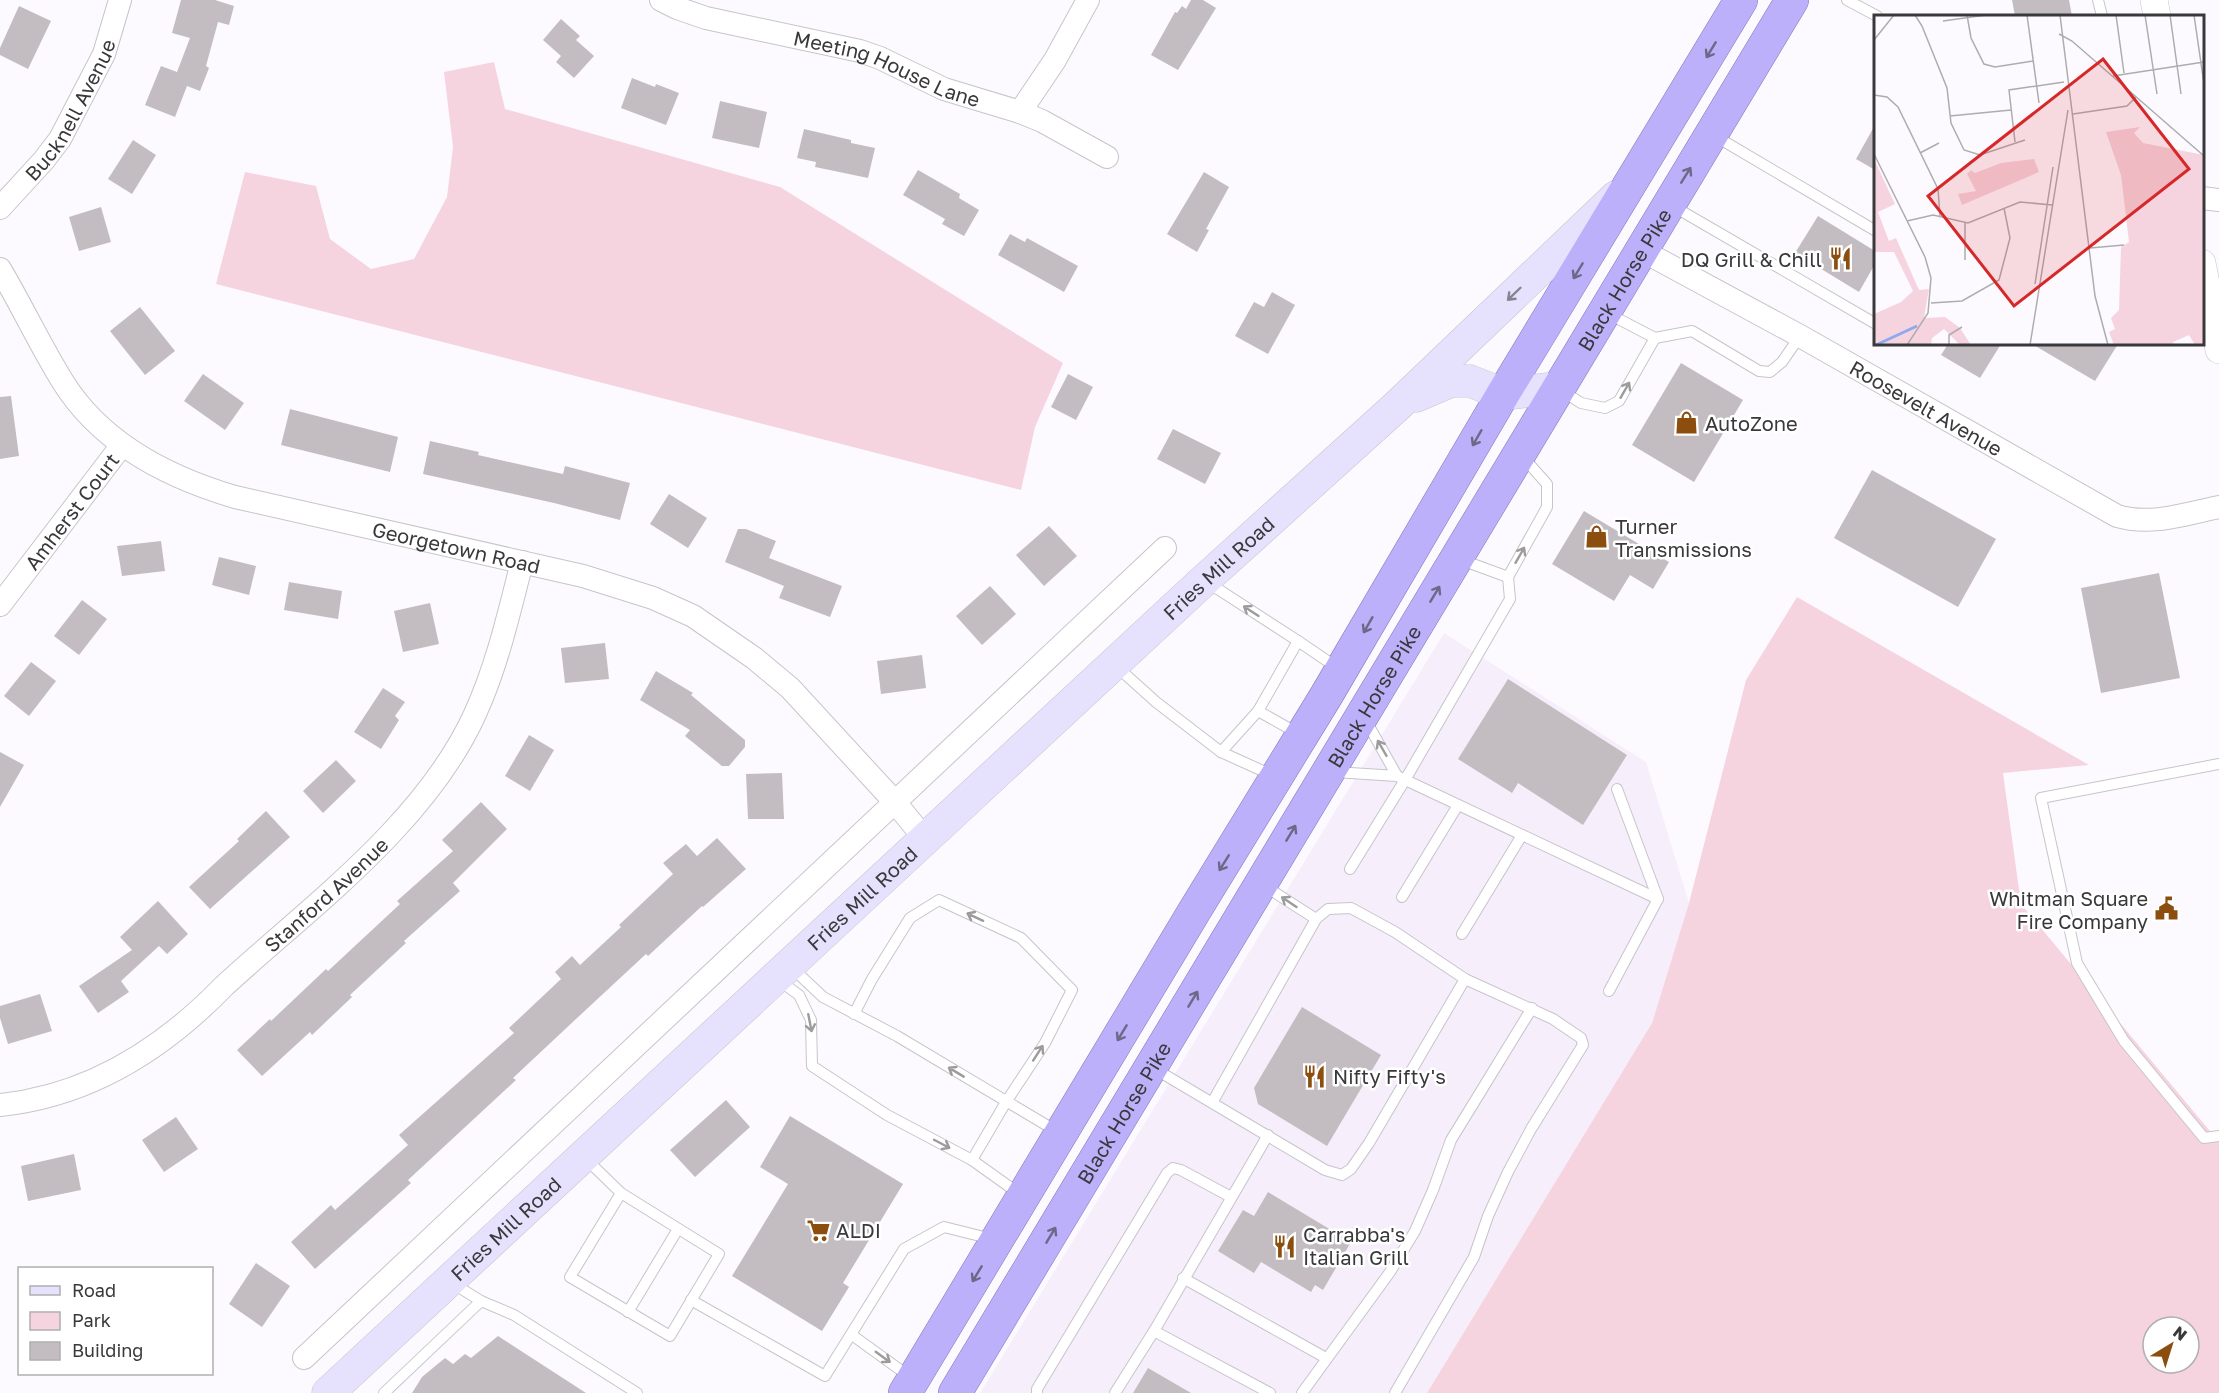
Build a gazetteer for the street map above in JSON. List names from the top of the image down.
{
  "streets": {
    "highway": ["Black Horse Pike"],
    "main road": ["Fries Mill Road"],
    "street": [
      "Meeting House Lane",
      "Bucknell Avenue",
      "Roosevelt Avenue",
      "Amherst Court",
      "Georgetown Road",
      "Stanford Avenue"
    ]
  },
  "crossings": [
    ["Black Horse Pike", "Roosevelt Avenue"],
    ["Black Horse Pike", "Fries Mill Road"],
    ["Amherst Court", "Georgetown Road"],
    ["Georgetown Road", "Fries Mill Road"],
    ["Georgetown Road", "Stanford Avenue"]
  ],
  "places": {
    "restaurant": ["DQ Grill & Chill", "Nifty Fifty's", "Carrabba's Italian Grill"],
    "shop": ["AutoZone", "Turner Transmissions"],
    "public building": ["Whitman Square Fire Company"],
    "supermarket": ["ALDI"]
  },
  "legend": ["Road", "Park", "Building"],
  "north": "top right"
}
